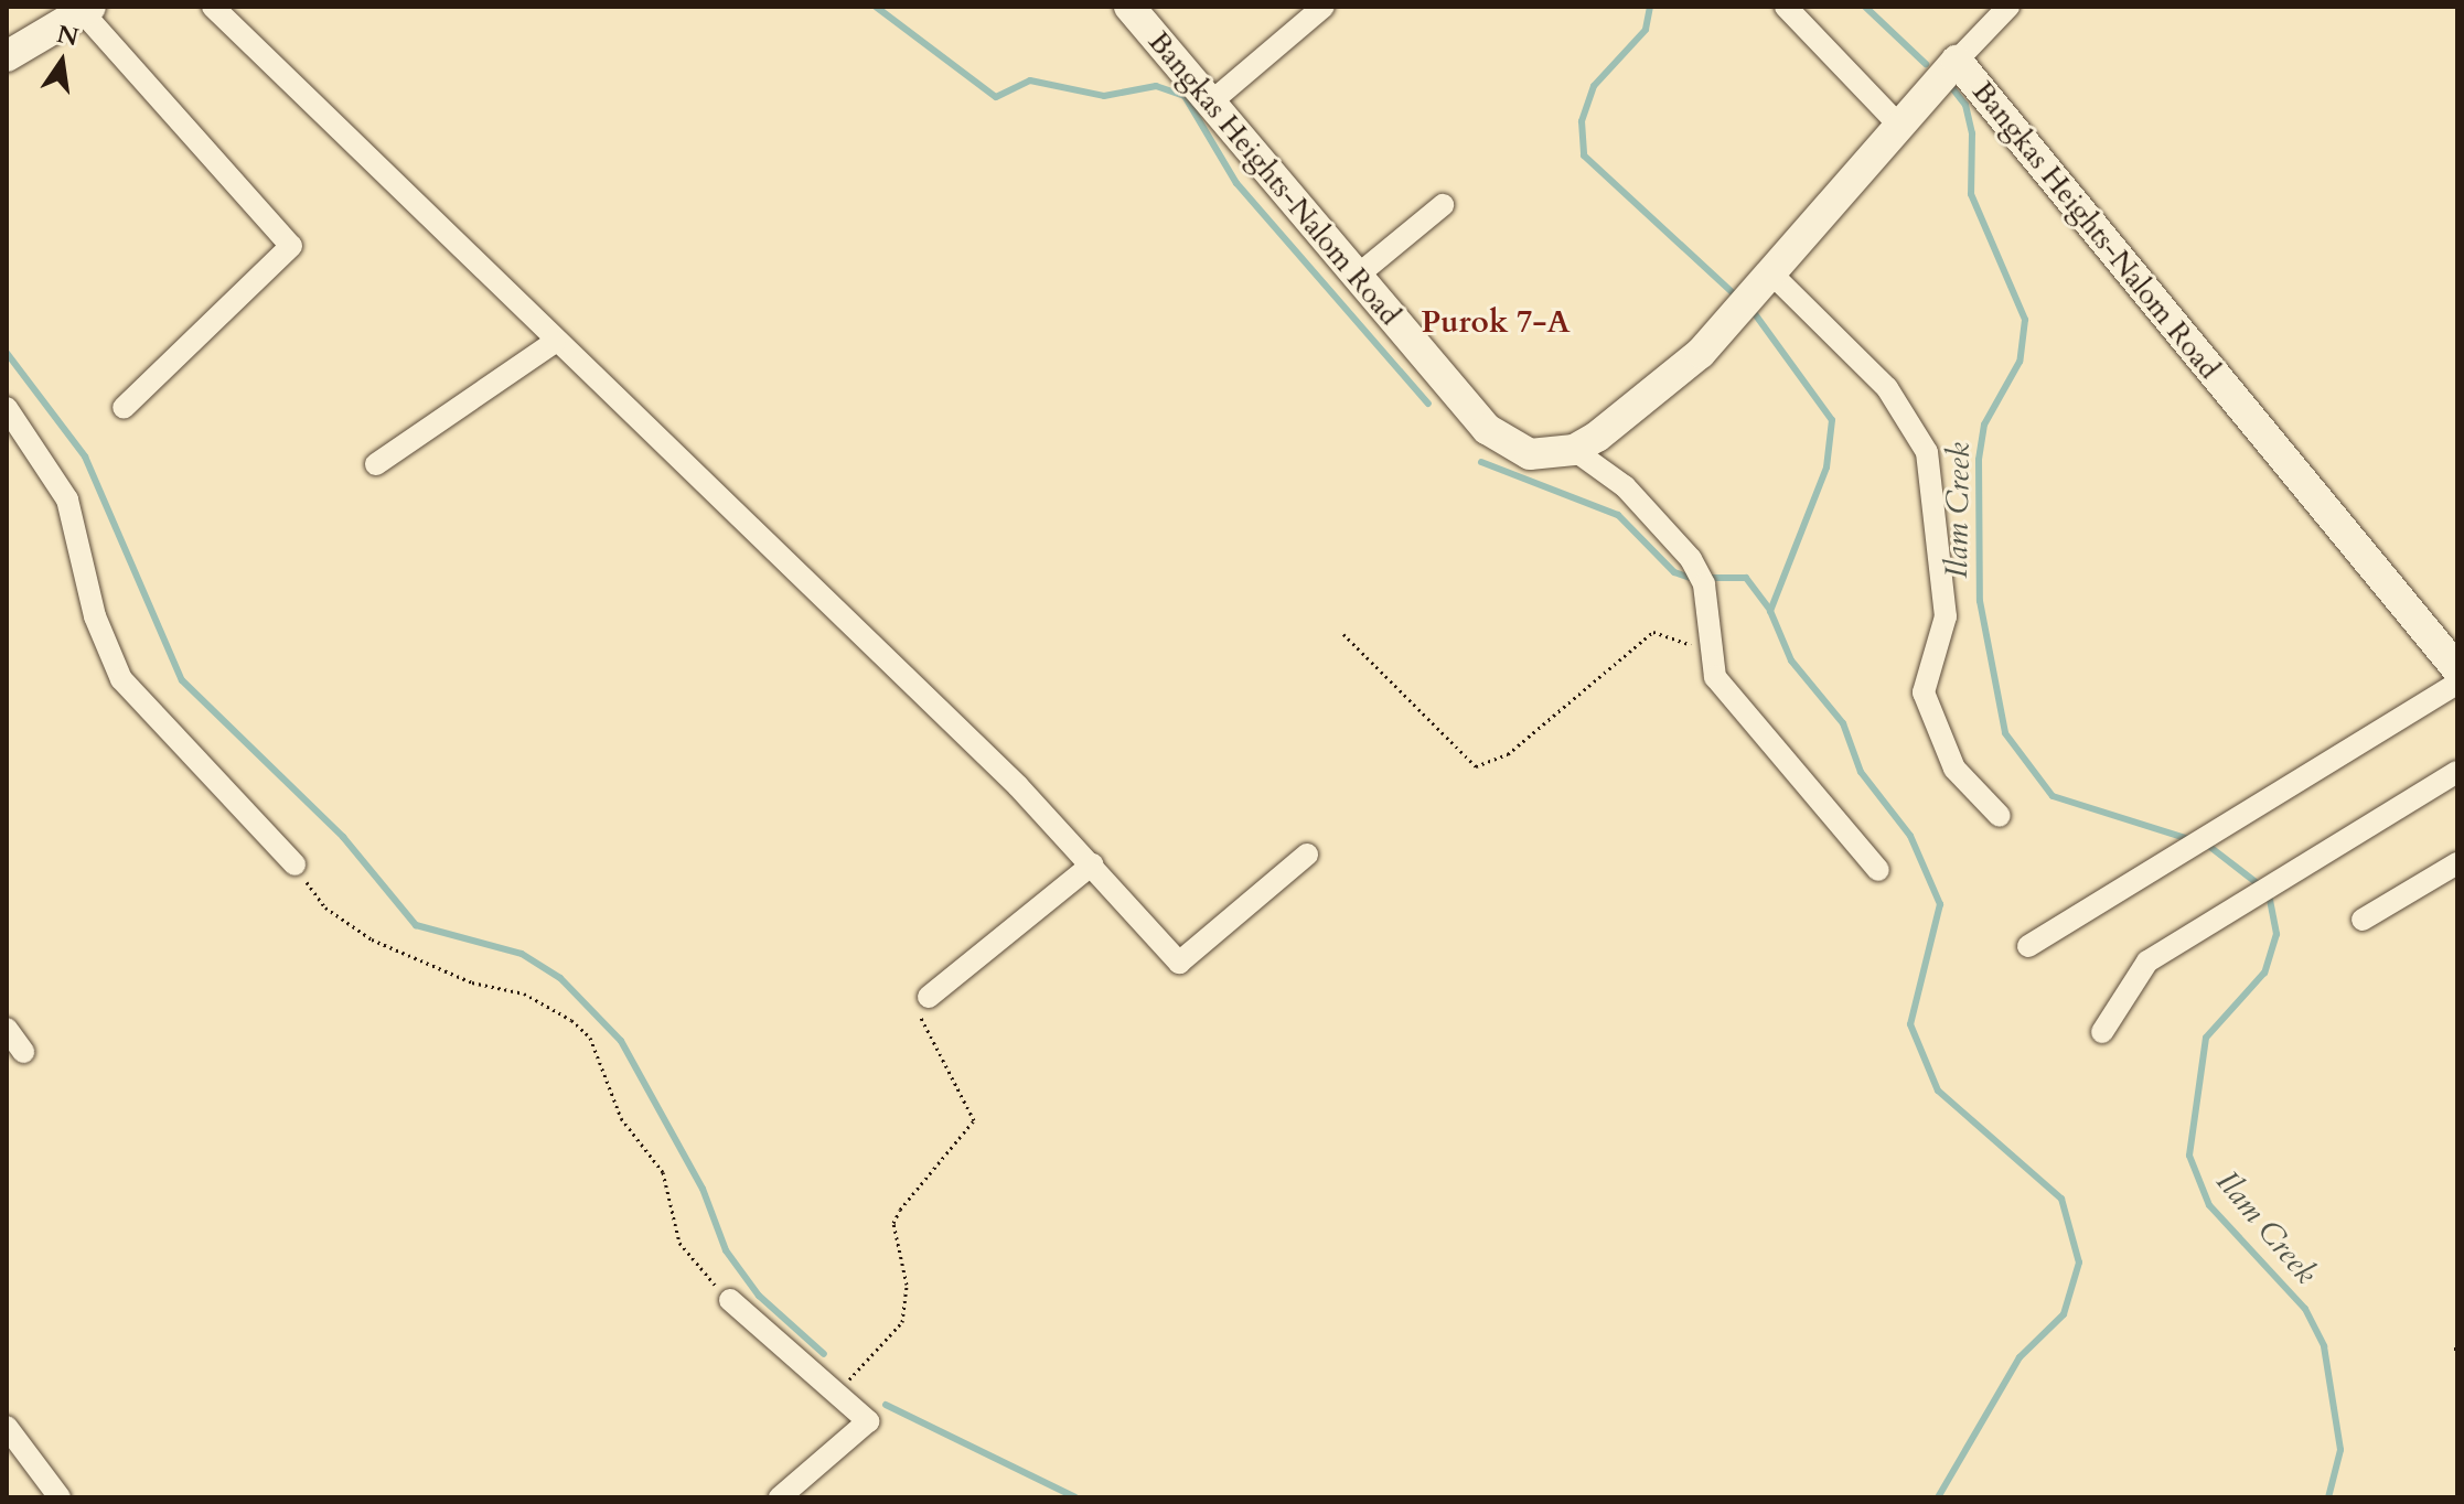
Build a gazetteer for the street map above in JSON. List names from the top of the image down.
{
  "streets": {
    "street": ["Bangkas Heights-Nalom Road"]
  },
  "districts": ["Purok 7-A"],
  "water": ["Ilam Creek"],
  "north": "top"
}
